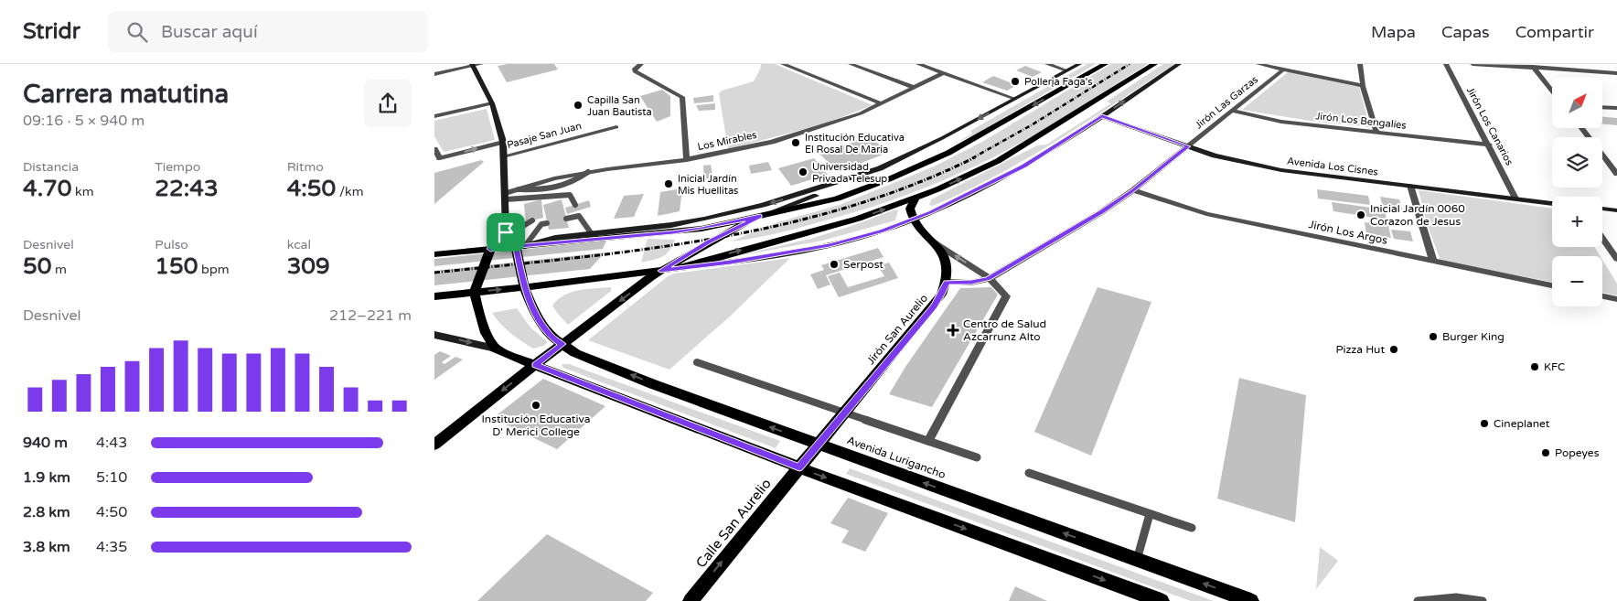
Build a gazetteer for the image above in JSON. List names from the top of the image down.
{
  "streets": {
    "main road": [
      "Avenida Los Cisnes",
      "Jirón San Aurelio",
      "Avenida Lurigancho",
      "Calle San Aurelio"
    ],
    "street": [
      "Jirón Las Garzas",
      "Jirón Los Bengalíes",
      "Jirón Los Canarios",
      "Pasaje San Juan",
      "Los Mirables",
      "Jirón Los Argos"
    ]
  },
  "crossings": [
    ["Jirón Las Garzas", "Jirón Los Bengalíes"],
    ["Jirón Las Garzas", "Avenida Los Cisnes"],
    ["Jirón Las Garzas", "Jirón Los Argos"],
    ["Jirón Las Garzas", "Jirón San Aurelio"],
    ["Jirón Los Bengalíes", "Jirón Los Canarios"],
    ["Jirón Los Canarios", "Avenida Los Cisnes"],
    ["Jirón San Aurelio", "Avenida Lurigancho"],
    ["Jirón San Aurelio", "Calle San Aurelio"],
    ["Avenida Lurigancho", "Calle San Aurelio"]
  ],
  "one_way": ["Calle San Aurelio"],
  "places": {
    "other": [
      "Pollerįa Faga's",
      "Capilla San Juan Bautista",
      "Institución Educativa El Rosal De Maria",
      "Universidad Privada Telesup",
      "Inicial Jardín Mis Huellitas",
      "Inicial Jardín 0060 Corazon de Jesus",
      "Serpost",
      "Burger King",
      "Pizza Hut",
      "KFC",
      "Institución Educativa D' Merici College",
      "Cineplanet",
      "Popeyes"
    ],
    "health": ["Centro de Salud Azcarrunz Alto"]
  },
  "north": "top right",
  "page": {
    "header": "Stridr",
    "search": "Buscar aquí",
    "nav": ["Mapa", "Capas", "Compartir"],
    "heading": ["Carrera matutina", "09:16 · 5 × 940 m"],
    "map_buttons": ["+", "−"],
    "stats": [
      ["Distancia", "4.70 km"],
      ["Tiempo", "22:43"],
      ["Ritmo", "4:50 /km"],
      ["Desnivel", "50 m"],
      ["Pulso", "150 bpm"],
      ["kcal", "309"]
    ],
    "chart": ["Desnivel", "212–221 m"],
    "list": [
      {
        "name": "940 m",
        "note": "4:43"
      },
      {
        "name": "1.9 km",
        "note": "5:10"
      },
      {
        "name": "2.8 km",
        "note": "4:50"
      },
      {
        "name": "3.8 km",
        "note": "4:35"
      }
    ]
  }
}
